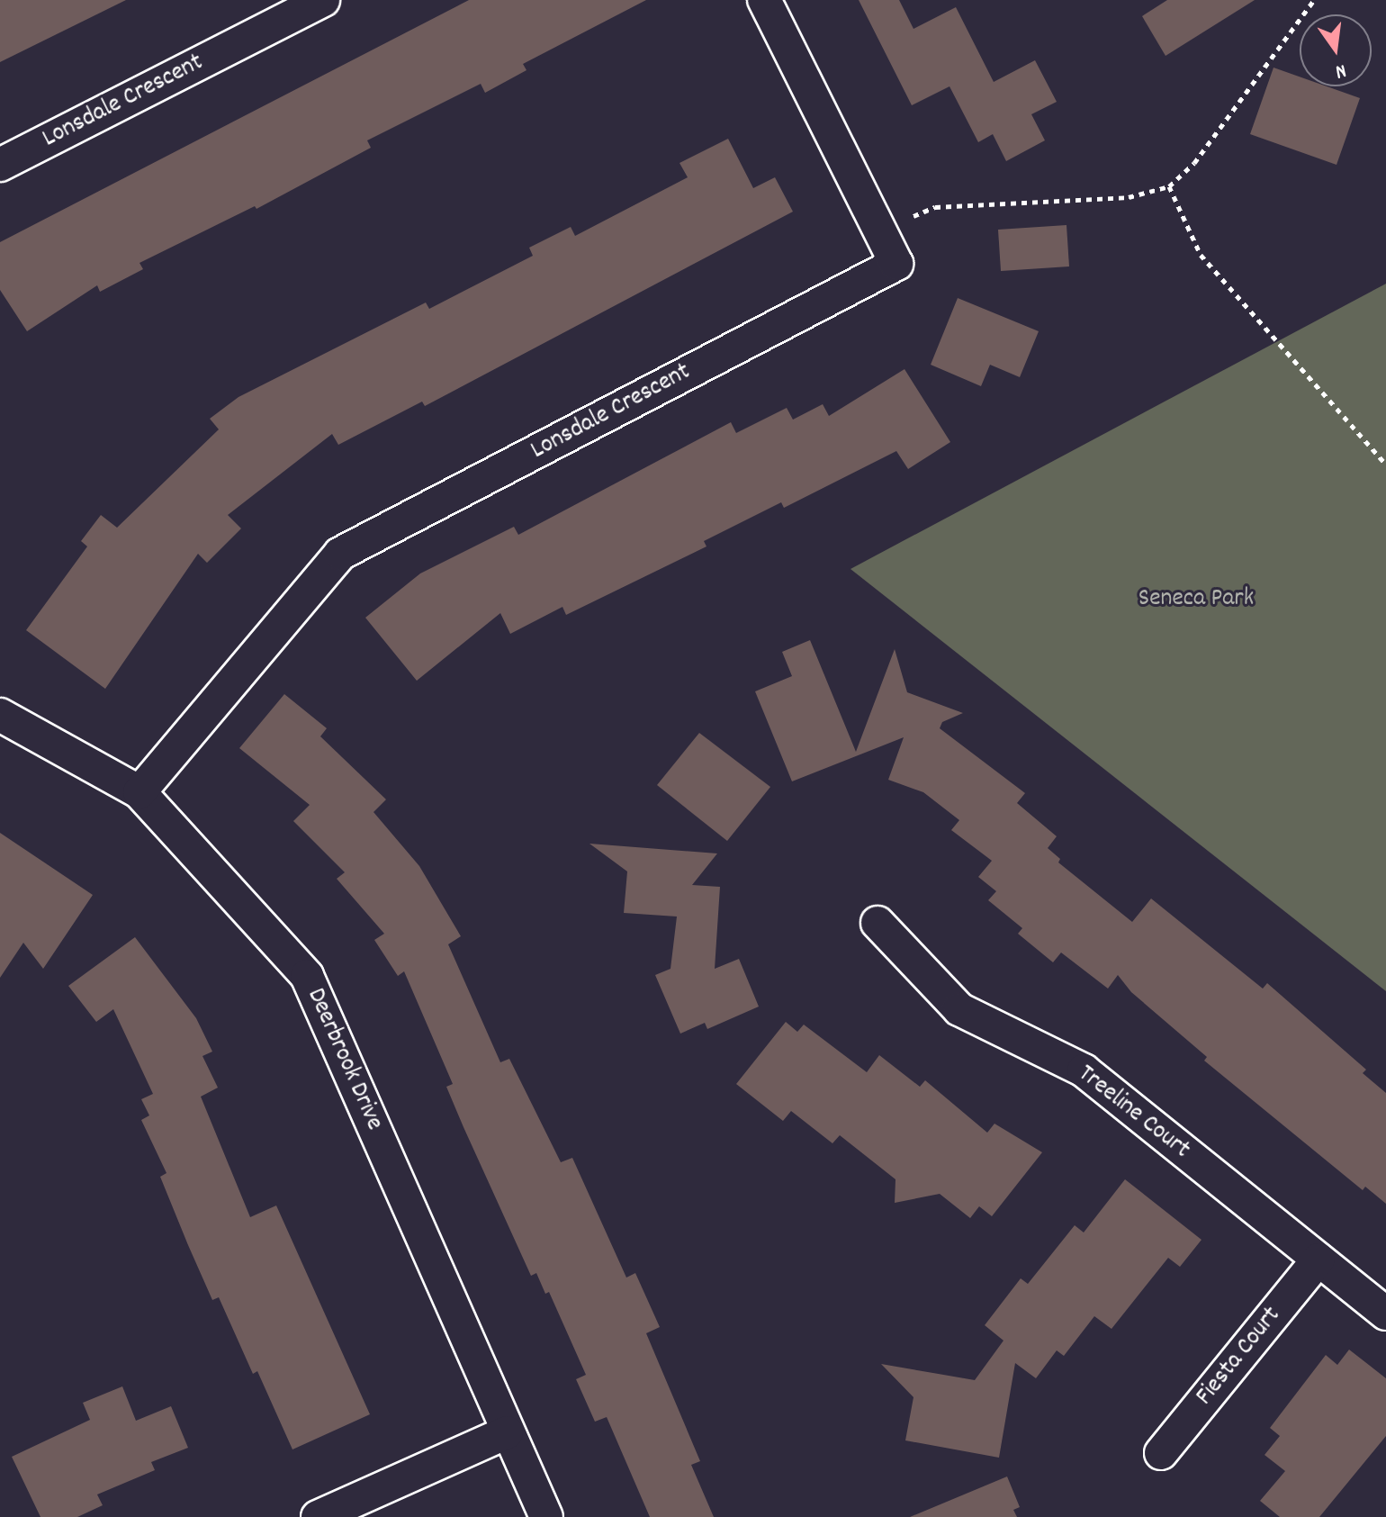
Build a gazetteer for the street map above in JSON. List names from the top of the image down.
{
  "streets": {
    "street": [
      "Lonsdale Crescent",
      "Deerbrook Drive",
      "Treeline Court",
      "Fiesta Court"
    ]
  },
  "crossings": [
    ["Lonsdale Crescent", "Deerbrook Drive"],
    ["Treeline Court", "Fiesta Court"]
  ],
  "parks": ["Seneca Park"],
  "north": "bottom"
}
